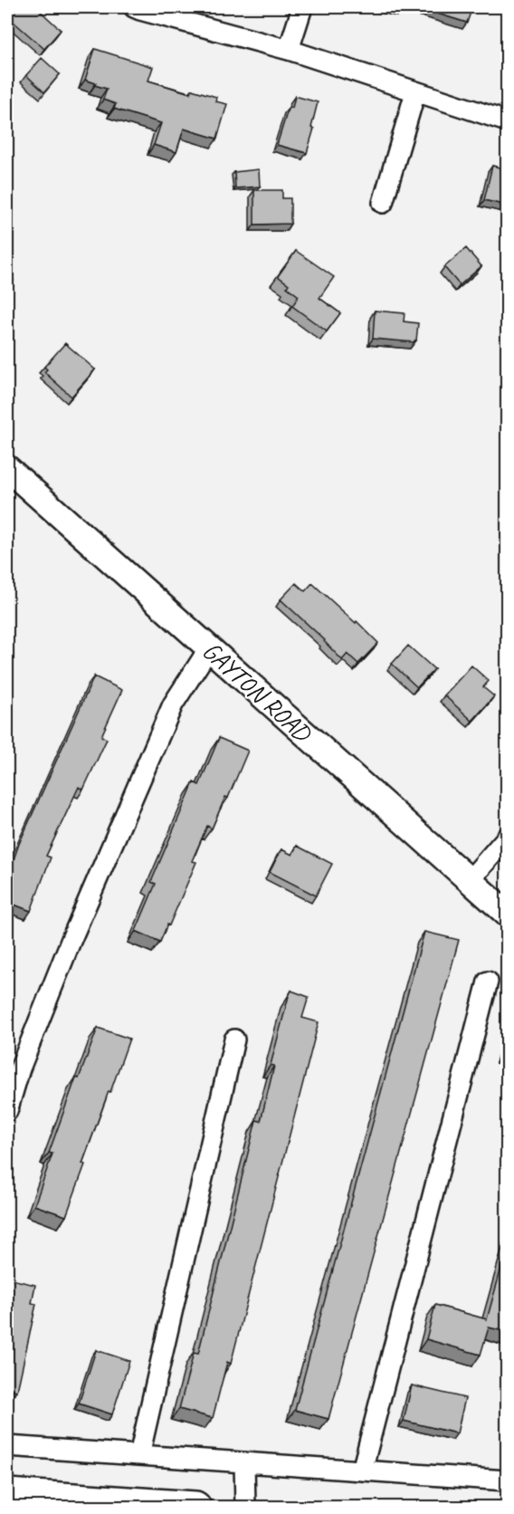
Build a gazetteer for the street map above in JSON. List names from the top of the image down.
{
  "streets": {
    "street": ["GAYTON ROAD"]
  }
}
